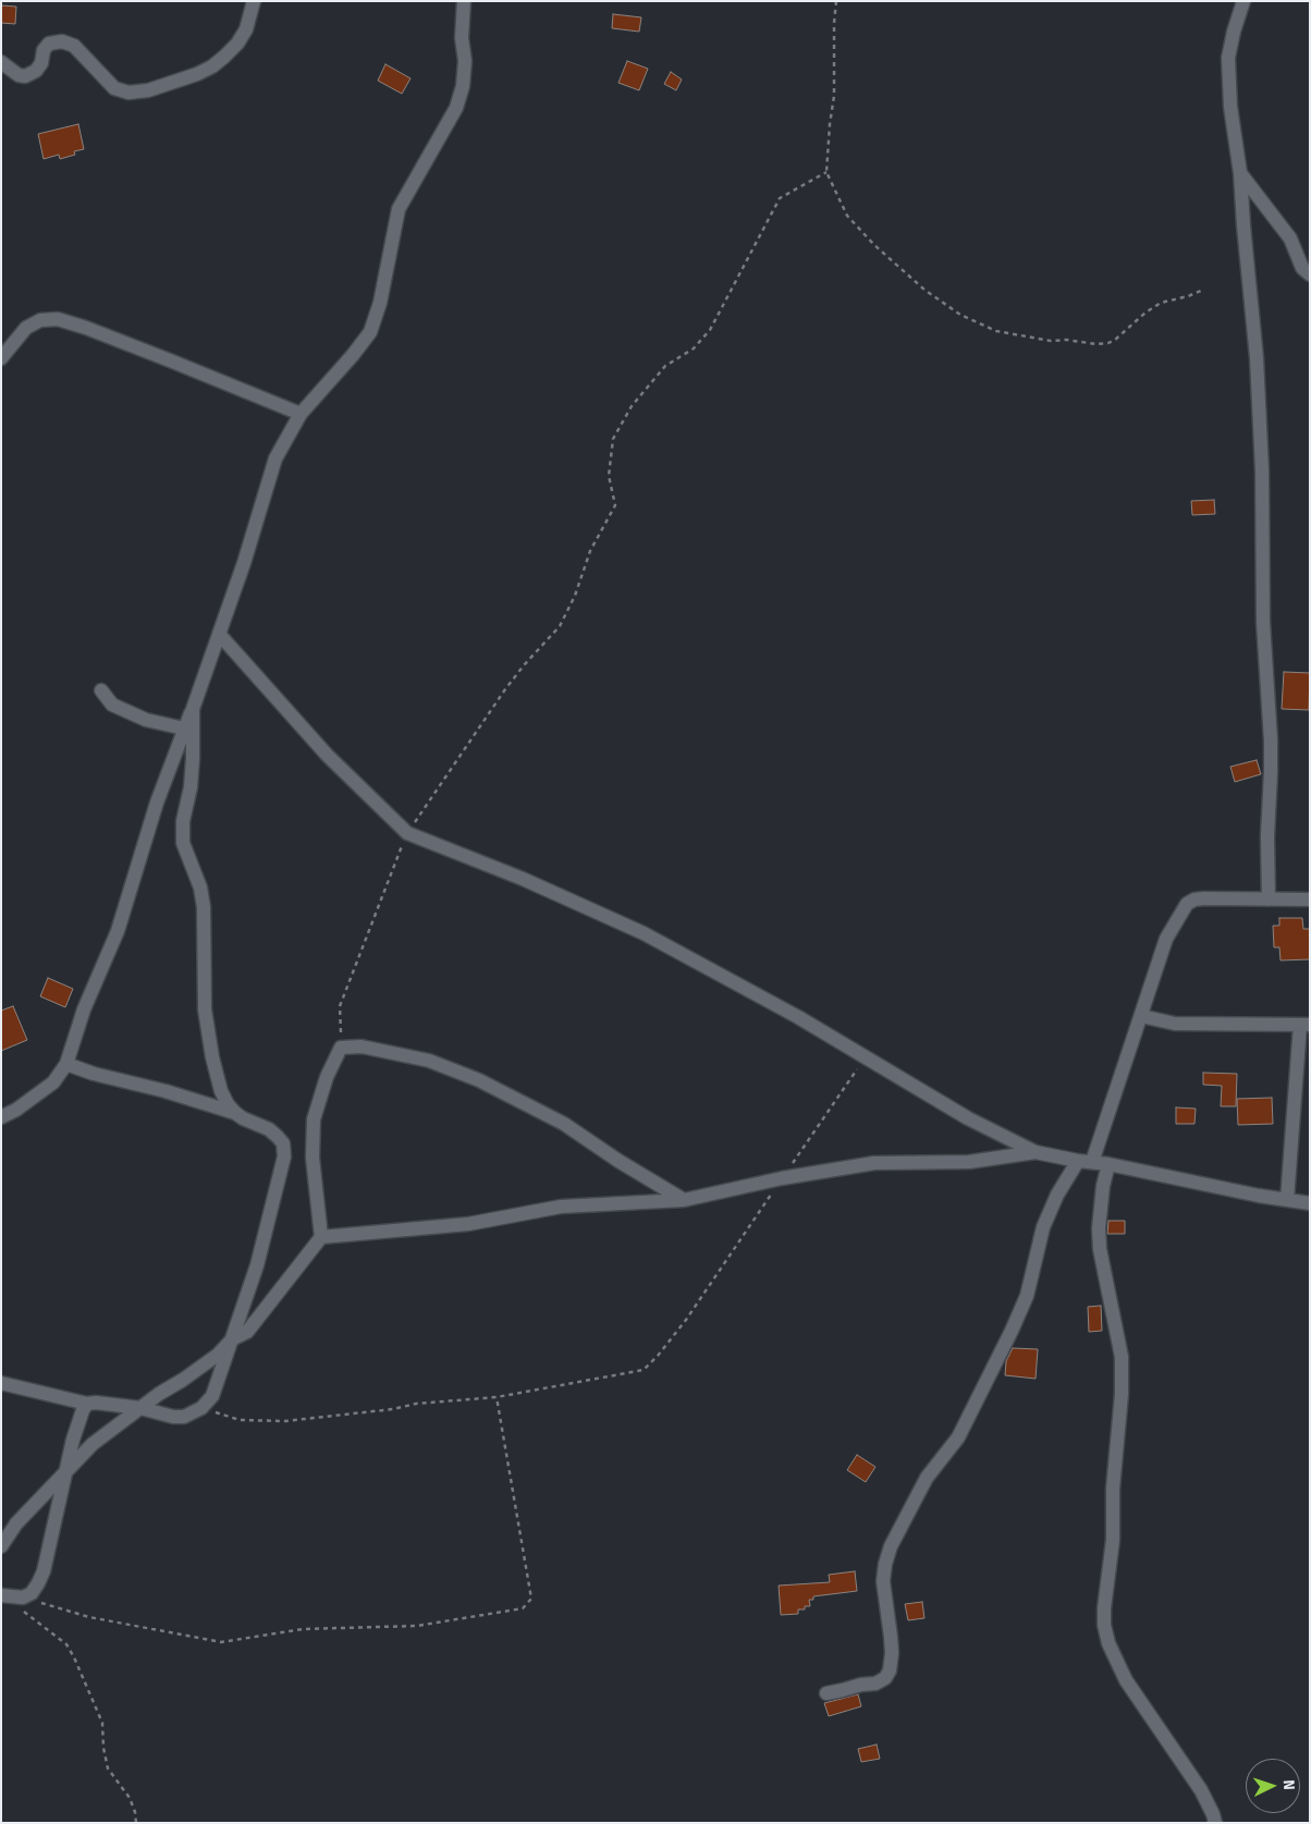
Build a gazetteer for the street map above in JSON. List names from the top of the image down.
{
  "north": "right"
}
